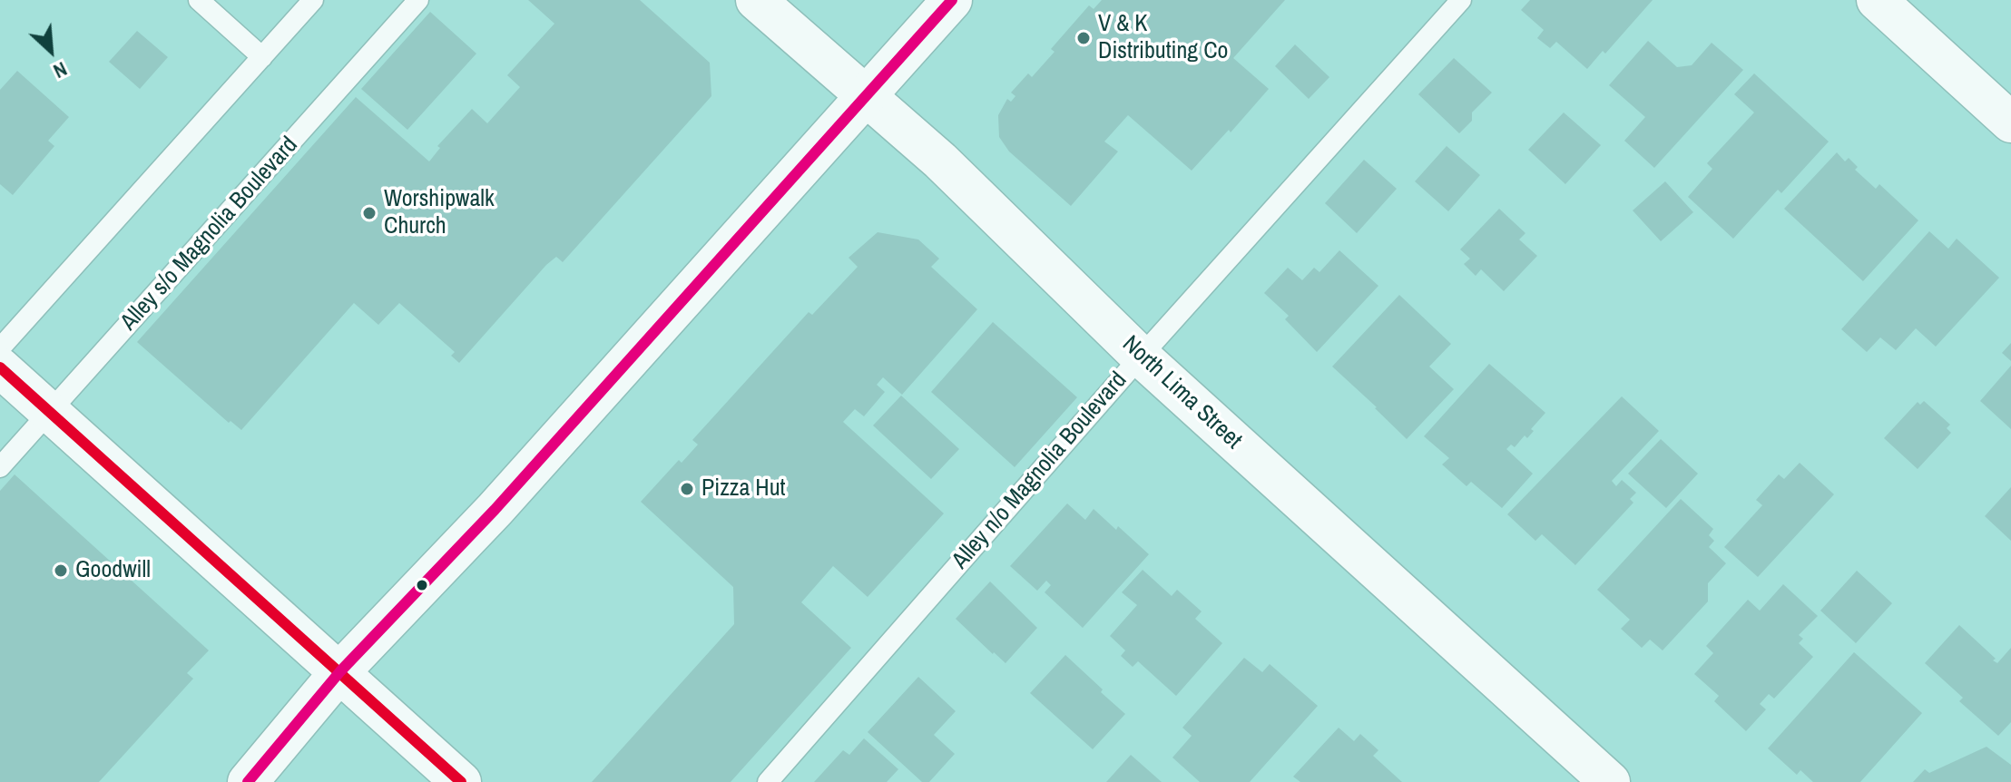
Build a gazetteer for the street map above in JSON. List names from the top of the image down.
{
  "streets": {
    "street": ["North Lima Street"],
    "lane": ["Alley s/o Magnolia Boulevard", "Alley n/o Magnolia Boulevard"]
  },
  "crossings": [
    ["North Lima Street", "Alley n/o Magnolia Boulevard"]
  ],
  "places": [
    "V & K Distributing Co",
    "Worshipwalk Church",
    "Pizza Hut",
    "Goodwill"
  ],
  "north": "bottom right"
}
